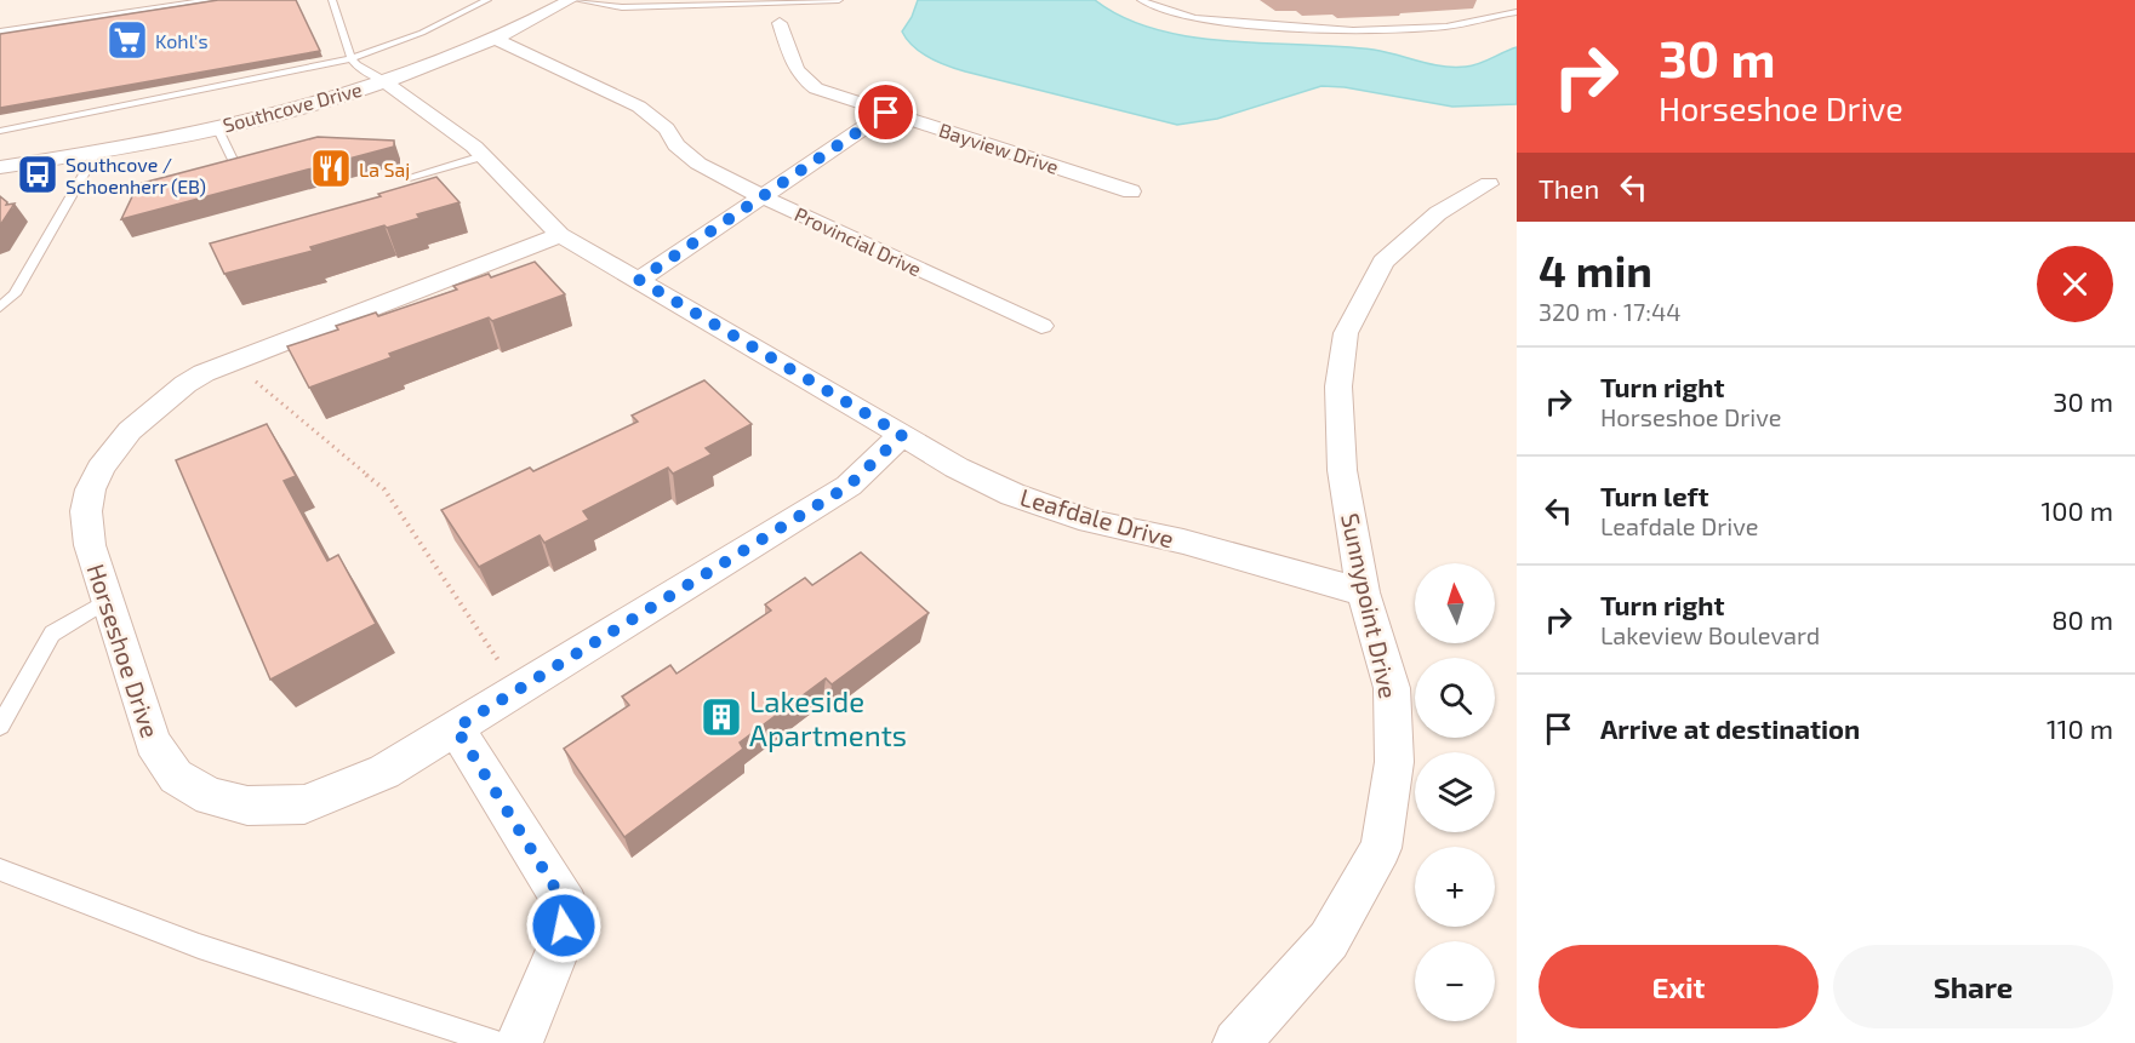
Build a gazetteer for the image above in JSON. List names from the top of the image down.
{
  "streets": {
    "street": [
      "Southcove Drive",
      "Bayview Drive",
      "Provincial Drive",
      "Leafdale Drive",
      "Sunnypoint Drive",
      "Horseshoe Drive"
    ]
  },
  "crossings": [
    ["Southcove Drive", "Provincial Drive"],
    ["Southcove Drive", "Leafdale Drive"],
    ["Leafdale Drive", "Sunnypoint Drive"],
    ["Leafdale Drive", "Horseshoe Drive"]
  ],
  "places": {
    "supermarket": ["Kohl's"],
    "restaurant": ["La Saj"],
    "bus stop": ["Southcove / Schoenherr (EB)"],
    "building": ["Lakeside Apartments"]
  },
  "north": "top",
  "page": {
    "turn": ["30 m", "Horseshoe Drive"],
    "then": "Then",
    "heading": ["4 min", "320 m · 17:44"],
    "list": [
      {
        "name": "Turn right",
        "note": "Horseshoe Drive",
        "value": "30 m"
      },
      {
        "name": "Turn left",
        "note": "Leafdale Drive",
        "value": "100 m"
      },
      {
        "name": "Turn right",
        "note": "Lakeview Boulevard",
        "value": "80 m"
      },
      {
        "name": "Arrive at destination",
        "value": "110 m"
      }
    ],
    "map_buttons": ["+", "−"],
    "buttons": ["Exit", "Share"]
  }
}
